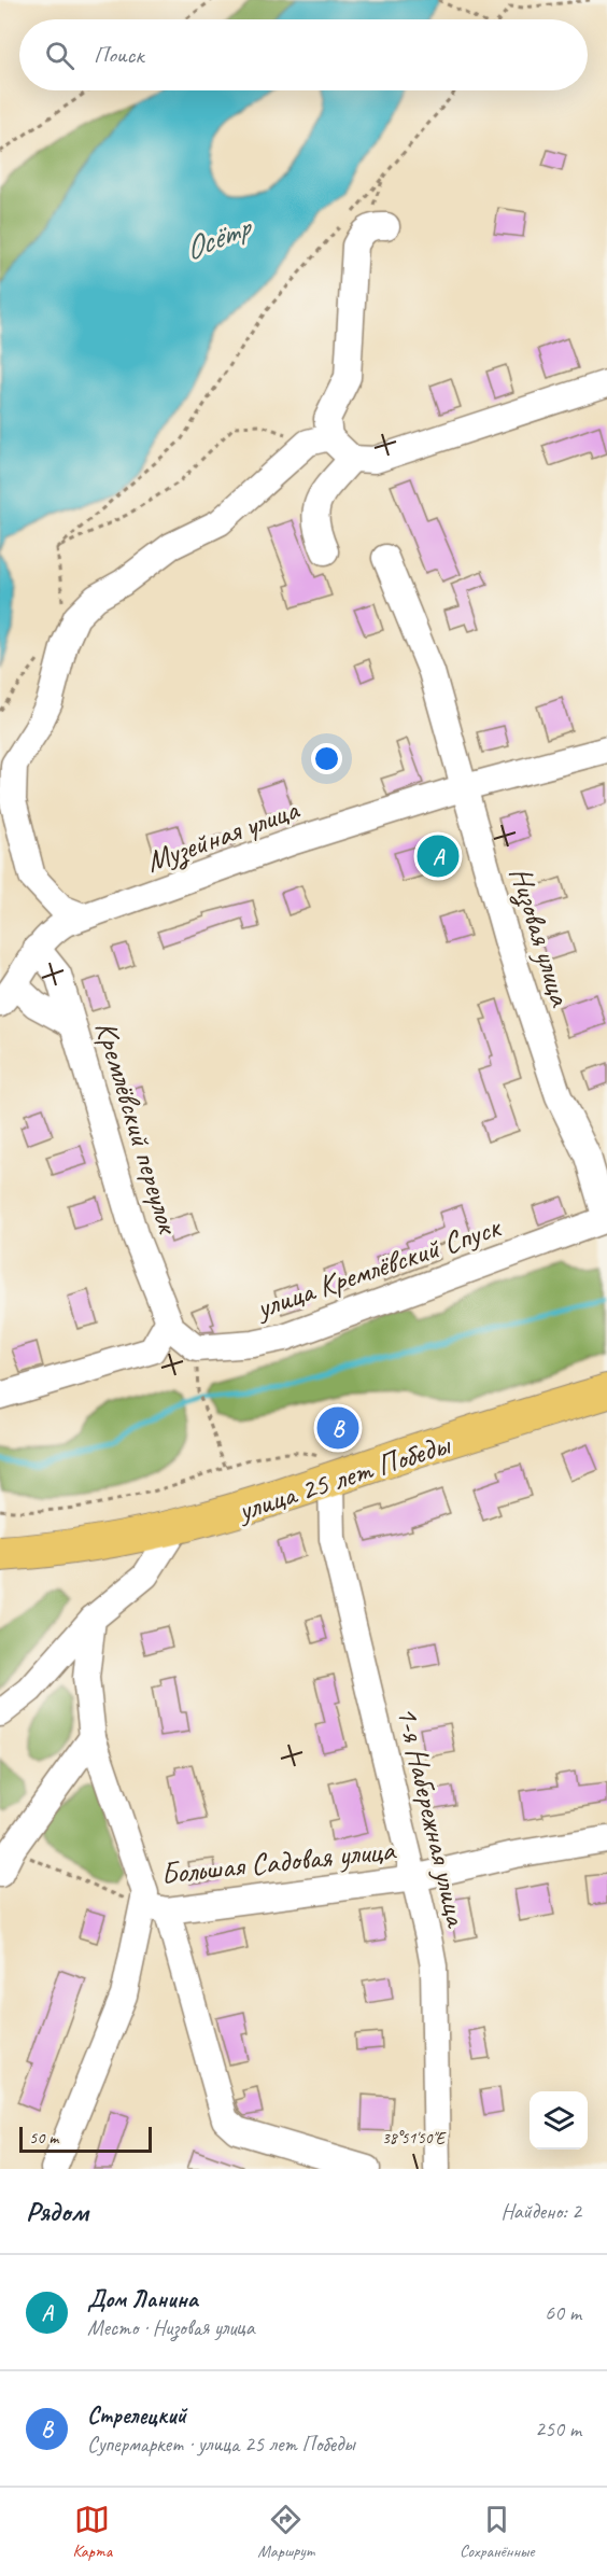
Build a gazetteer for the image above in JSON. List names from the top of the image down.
{
  "streets": {
    "main road": ["улица 25 лет Победы"],
    "street": [
      "Музейная улица",
      "Низовая улица",
      "Кремлёвский переулок",
      "улица Кремлёвский Спуск",
      "1-я Набережная улица",
      "Большая Садовая улица"
    ]
  },
  "crossings": [
    ["Музейная улица", "Низовая улица"],
    ["Музейная улица", "Кремлёвский переулок"],
    ["Низовая улица", "улица Кремлёвский Спуск"],
    ["Кремлёвский переулок", "улица Кремлёвский Спуск"],
    ["улица 25 лет Победы", "1-я Набережная улица"],
    ["1-я Набережная улица", "Большая Садовая улица"]
  ],
  "water": ["Осётр"],
  "scale_bar": "50 m",
  "page": {
    "search": "Поиск",
    "pins": ["A", "B"],
    "scale": "50 m",
    "heading": ["Рядом", "Найдено: 2"],
    "list": [
      {
        "mark": "A",
        "name": "Дом Ланина",
        "note": "Место · Низовая улица",
        "value": "60 m"
      },
      {
        "mark": "B",
        "name": "Стрелецкий",
        "note": "Супермаркет · улица 25 лет Победы",
        "value": "250 m"
      }
    ],
    "nav": ["Карта", "Маршрут", "Сохранённые"]
  },
  "coordinates": ["38°51'50\"E"]
}
